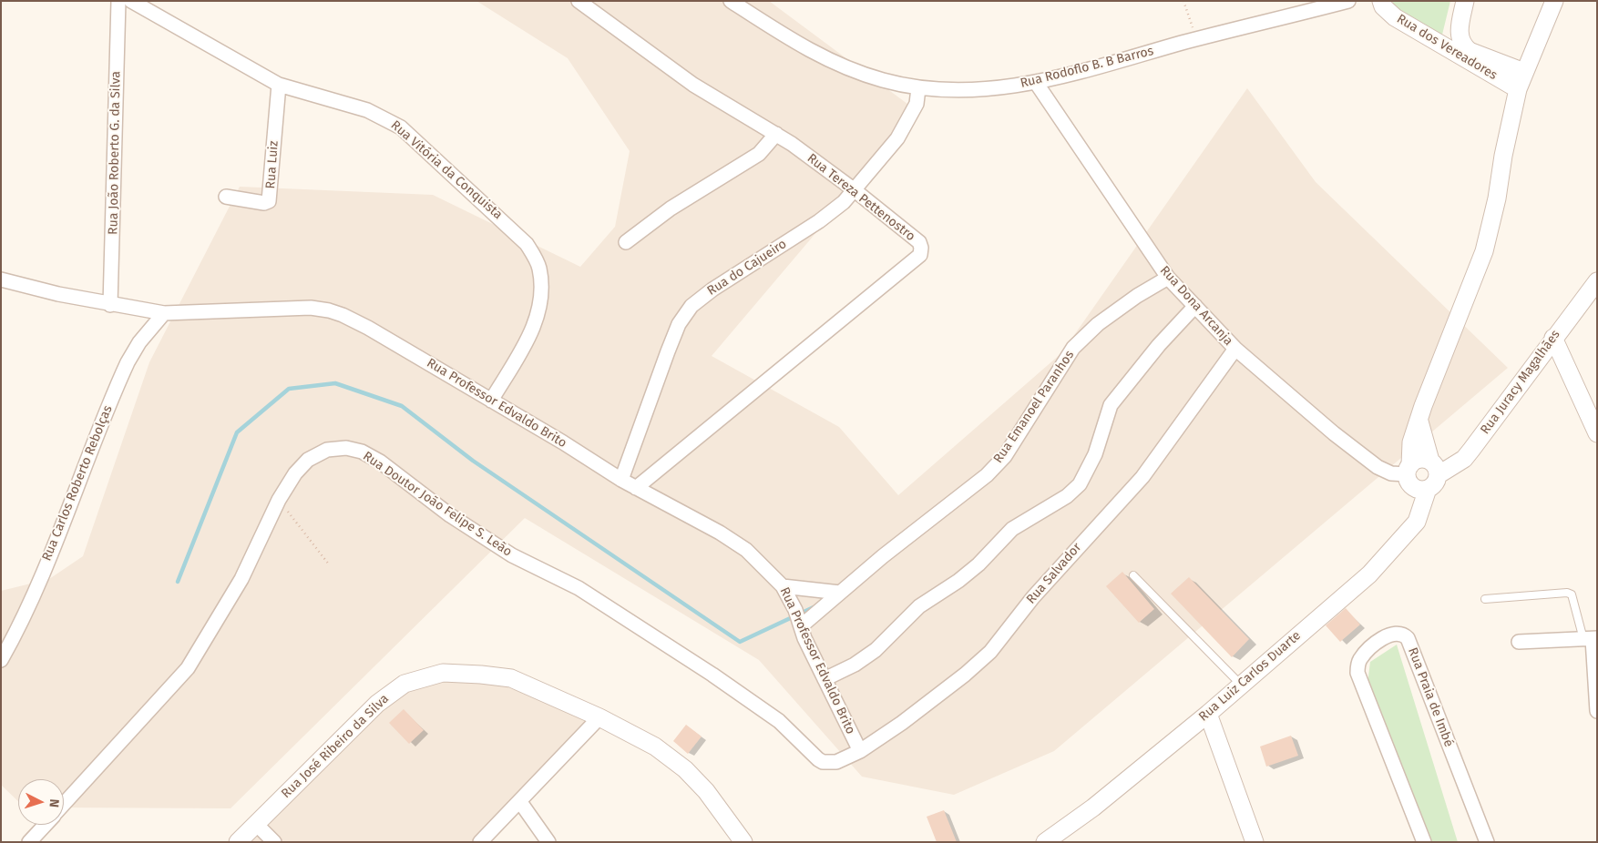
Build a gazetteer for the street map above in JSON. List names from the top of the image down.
{
  "streets": {
    "street": [
      "Rua dos Vereadores",
      "Rua Rodoflo B. B Barros",
      "Rua João Roberto G. da Silva",
      "Rua Luiz",
      "Rua Vitória da Conquista",
      "Rua Tereza Pettenostro",
      "Rua do Cajueiro",
      "Rua Dona Arcanja",
      "Rua Juracy Magalhães",
      "Rua Professor Edvaldo Brito",
      "Rua Emanoel Paranhos",
      "Rua Carlos Roberto Rebolças",
      "Rua Doutor João Felipe S. Leão",
      "Rua Salvador",
      "Rua Luiz Carlos Duarte",
      "Rua Praia de Imbé",
      "Rua José Ribeiro da Silva"
    ]
  },
  "crossings": [
    ["Rua Rodoflo B. B Barros", "Rua do Cajueiro"],
    ["Rua Rodoflo B. B Barros", "Rua Dona Arcanja"],
    ["Rua João Roberto G. da Silva", "Rua Professor Edvaldo Brito"],
    ["Rua Luiz", "Rua Vitória da Conquista"],
    ["Rua Vitória da Conquista", "Rua Professor Edvaldo Brito"],
    ["Rua Tereza Pettenostro", "Rua do Cajueiro"],
    ["Rua Tereza Pettenostro", "Rua Professor Edvaldo Brito"],
    ["Rua do Cajueiro", "Rua Professor Edvaldo Brito"],
    ["Rua Dona Arcanja", "Rua Juracy Magalhães"],
    ["Rua Dona Arcanja", "Rua Emanoel Paranhos"],
    ["Rua Dona Arcanja", "Rua Salvador"],
    ["Rua Juracy Magalhães", "Rua Luiz Carlos Duarte"],
    ["Rua Professor Edvaldo Brito", "Rua Emanoel Paranhos"],
    ["Rua Professor Edvaldo Brito", "Rua Carlos Roberto Rebolças"],
    ["Rua Professor Edvaldo Brito", "Rua Salvador"],
    ["Rua Doutor João Felipe S. Leão", "Rua Salvador"]
  ],
  "north": "right"
}
